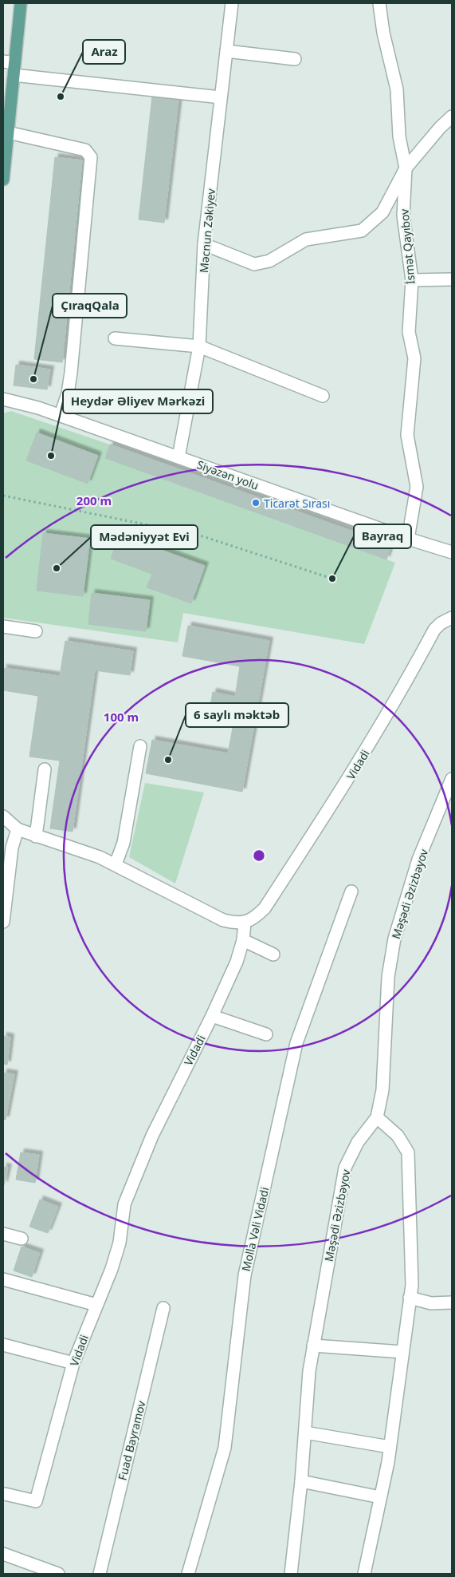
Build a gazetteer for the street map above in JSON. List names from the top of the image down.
{
  "streets": {
    "street": [
      "Məcnun Zəkiyev",
      "İsmət Qayıbov",
      "Siyəzən yolu",
      "Vidadi",
      "Məşədi Əzizbəyov",
      "Molla Vəli Vidadi",
      "Fuad Bayramov"
    ]
  },
  "crossings": [
    ["Məcnun Zəkiyev", "Siyəzən yolu"],
    ["İsmət Qayıbov", "Siyəzən yolu"]
  ],
  "places": [
    "Araz",
    "ÇıraqQala",
    "Heydər Əliyev Mərkəzi",
    "Ticarət Sırası",
    "Mədəniyyət Evi",
    "Bayraq",
    "6 saylı məktəb"
  ],
  "rings": ["200 m", "100 m"]
}
